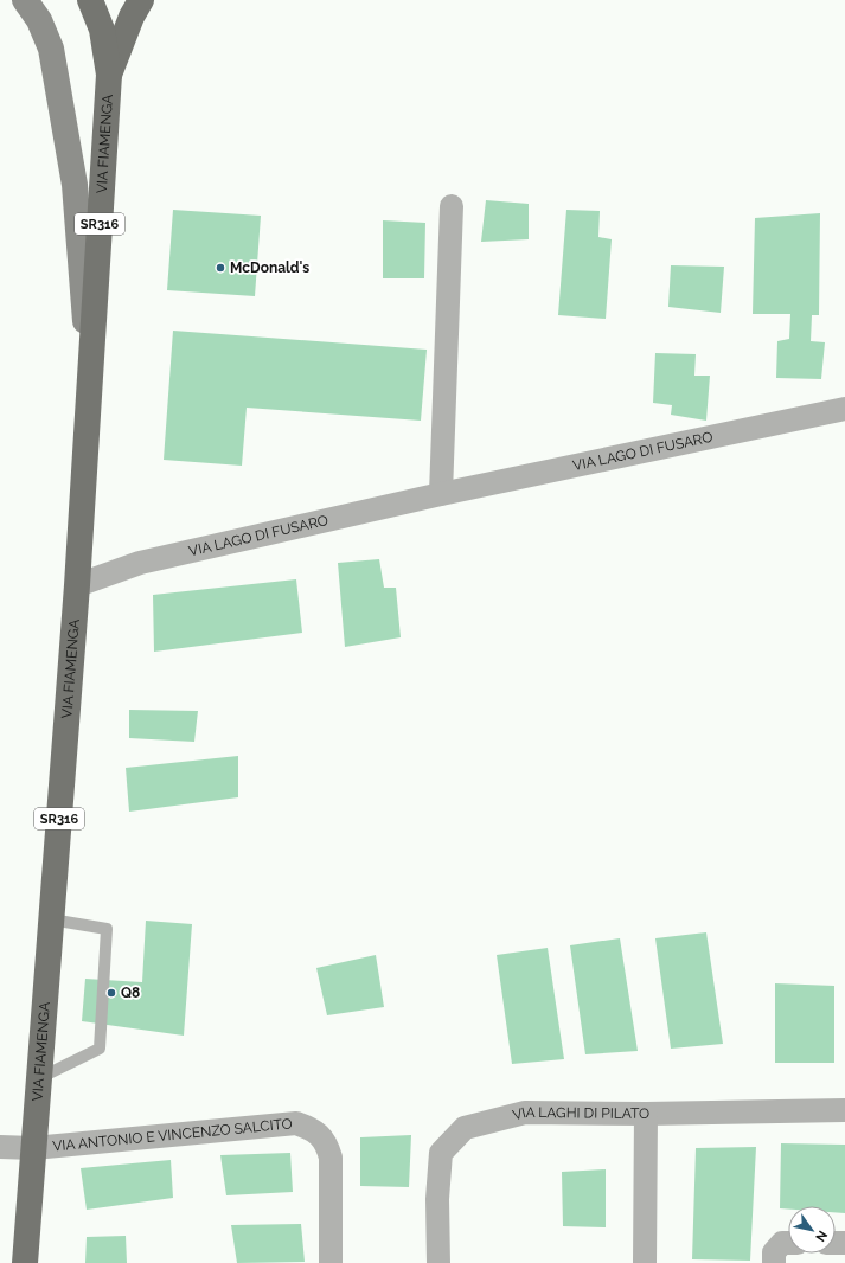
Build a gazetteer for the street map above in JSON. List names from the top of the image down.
{
  "streets": {
    "main road": ["VIA FIAMENGA", "SR316"],
    "street": ["VIA LAGO DI FUSARO", "VIA LAGHI DI PILATO", "VIA ANTONIO E VINCENZO SALCITO"]
  },
  "crossings": [
    ["VIA FIAMENGA", "VIA LAGO DI FUSARO"],
    ["VIA FIAMENGA", "VIA ANTONIO E VINCENZO SALCITO"]
  ],
  "places": ["McDonald's", "Q8"],
  "north": "bottom right"
}
